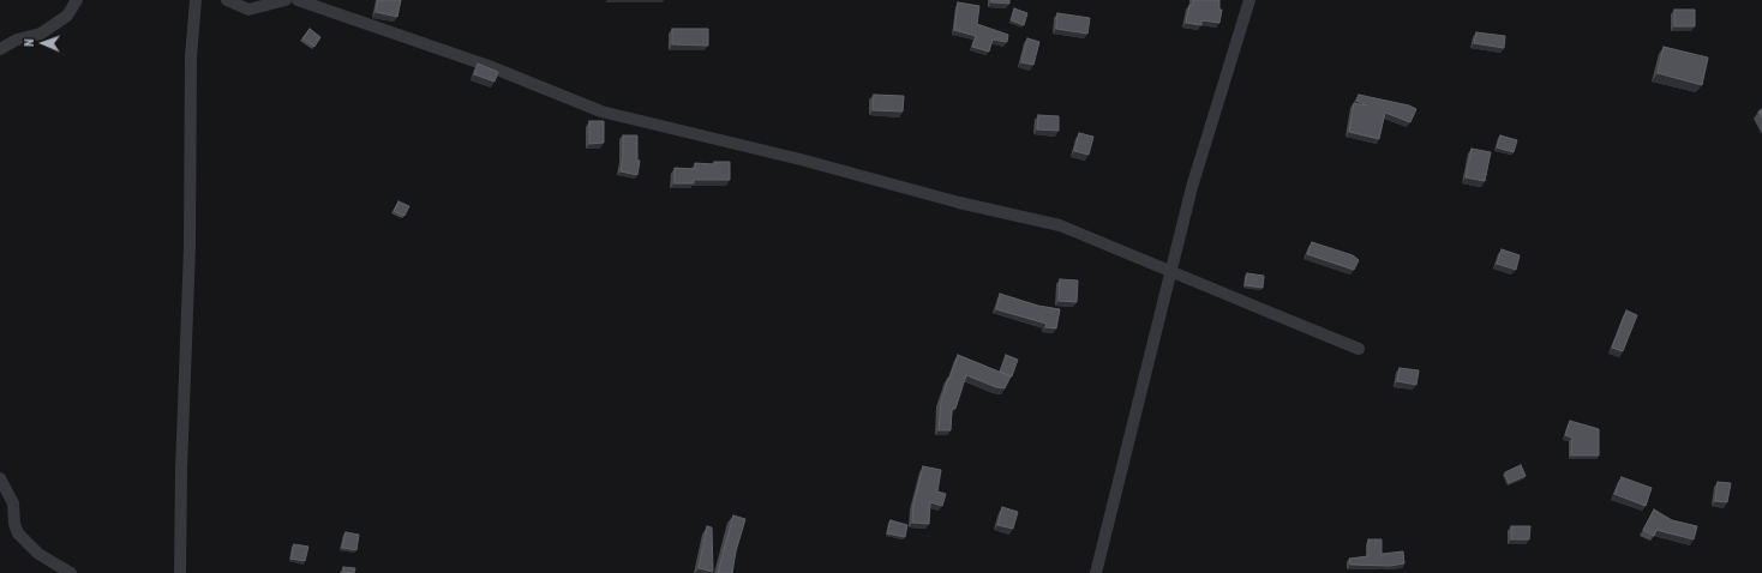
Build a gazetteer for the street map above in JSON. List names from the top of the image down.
{
  "north": "left"
}
